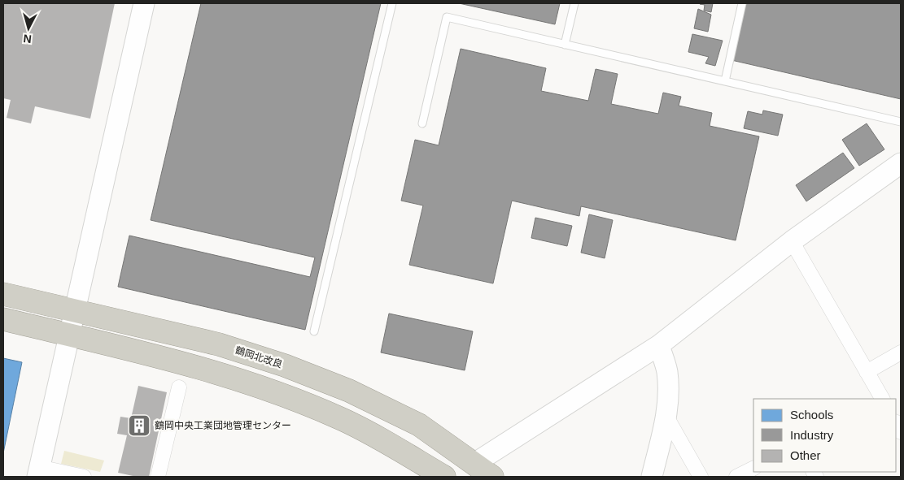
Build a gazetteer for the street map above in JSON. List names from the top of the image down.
{
  "streets": {
    "highway": ["鶴岡北改良"]
  },
  "places": {
    "building": ["鶴岡中央工業団地管理センター"]
  },
  "legend": ["Schools", "Industry", "Other"],
  "north": "bottom"
}
